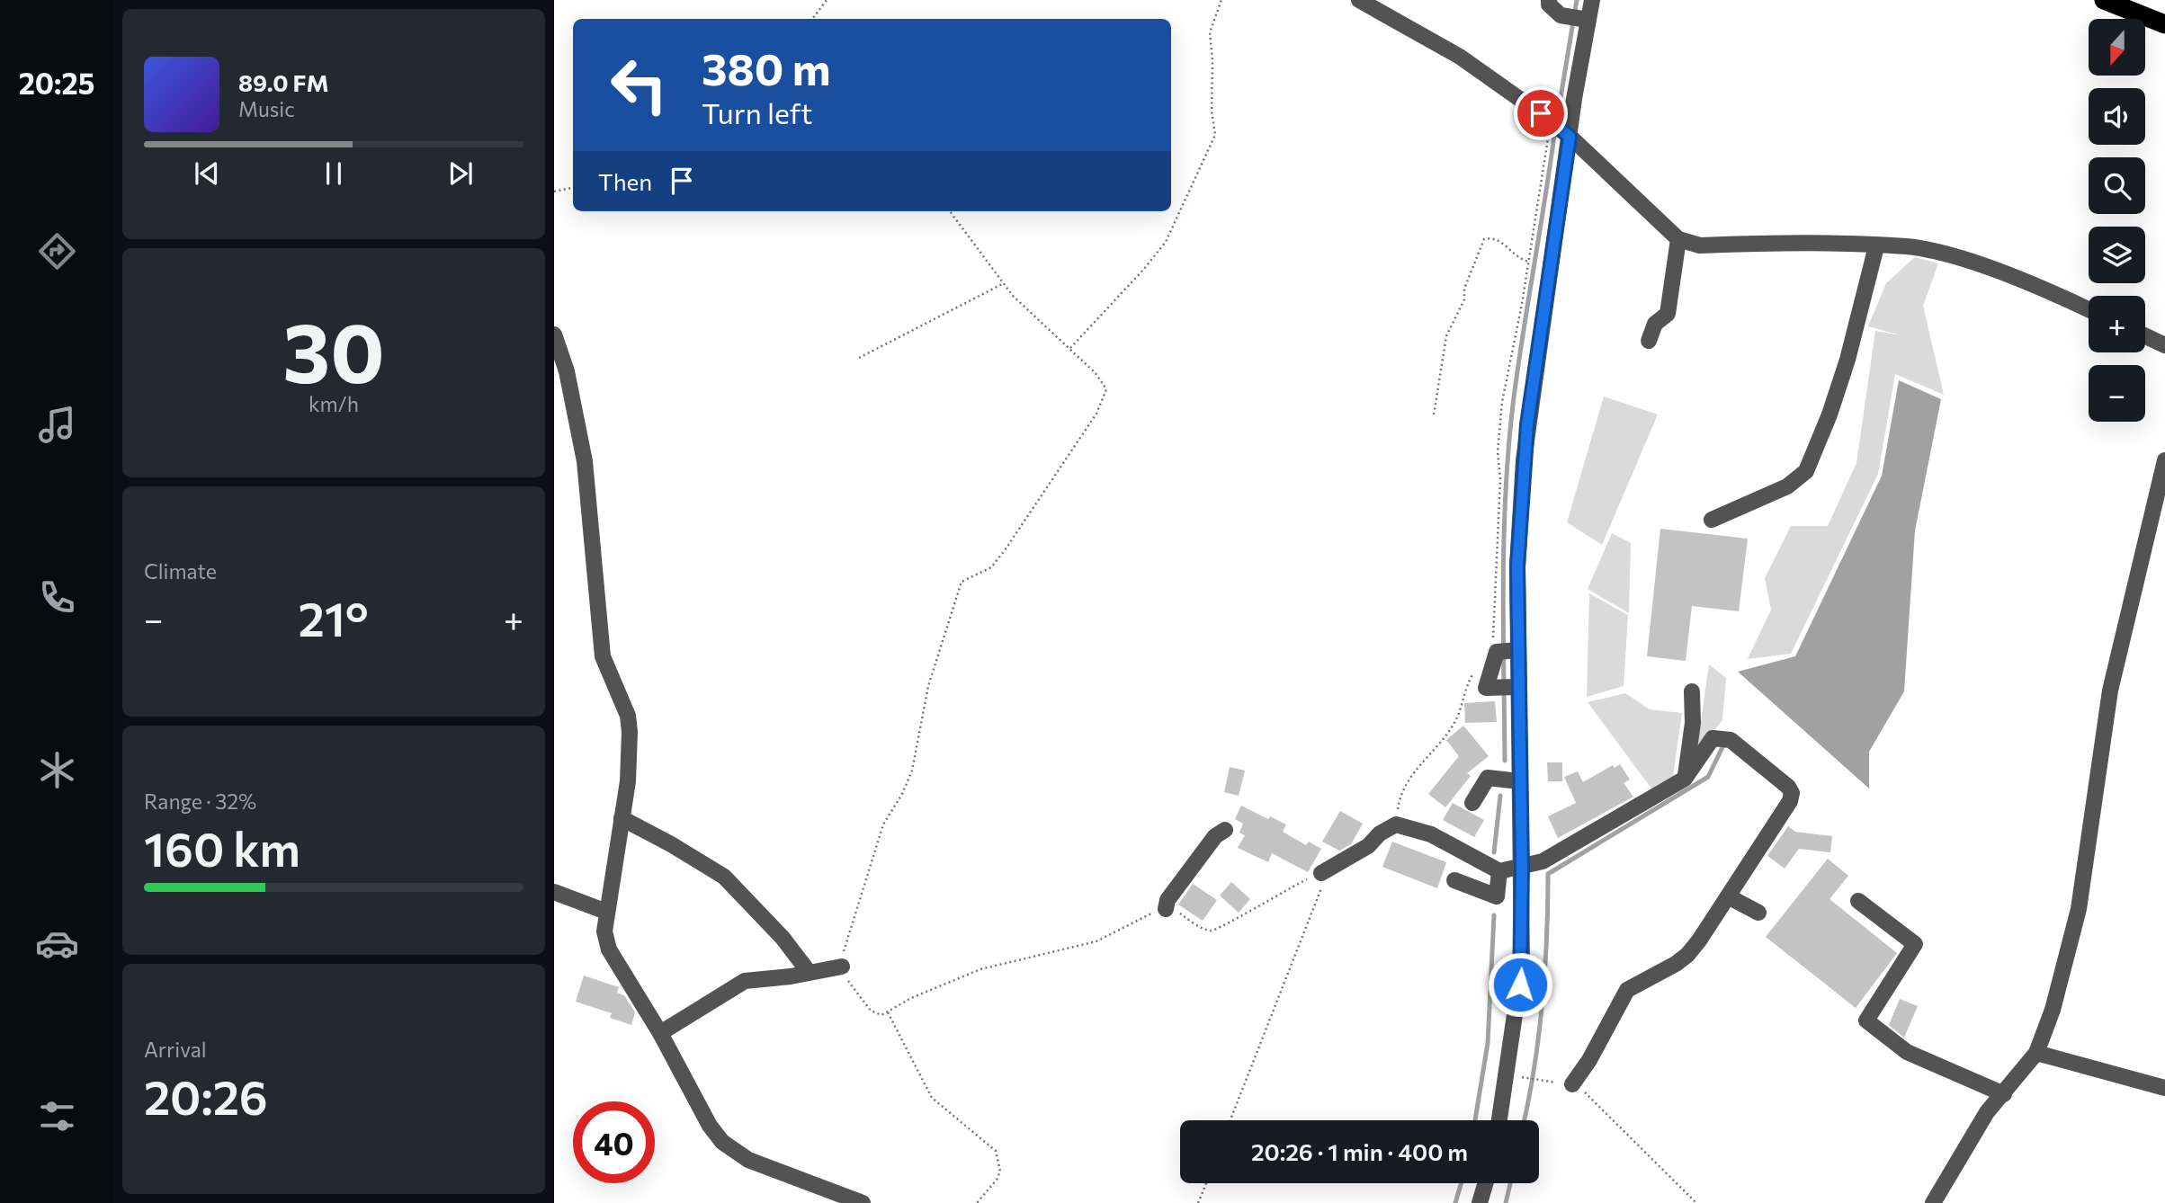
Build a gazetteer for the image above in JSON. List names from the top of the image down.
{
  "north": "bottom",
  "page": {
    "tabs": "20:25",
    "map_buttons": ["+", "−"],
    "turn": ["380 m", "Turn left"],
    "song": ["89.0 FM", "Music"],
    "then": "Then",
    "tile": [
      ["30", "km/h"],
      "Climate",
      ["Range · 32%", "160 km"],
      ["Arrival", "20:26"]
    ],
    "heat": ["−", "21°", "+"],
    "limit": "40",
    "trip": "20:26 · 1 min · 400 m"
  }
}
